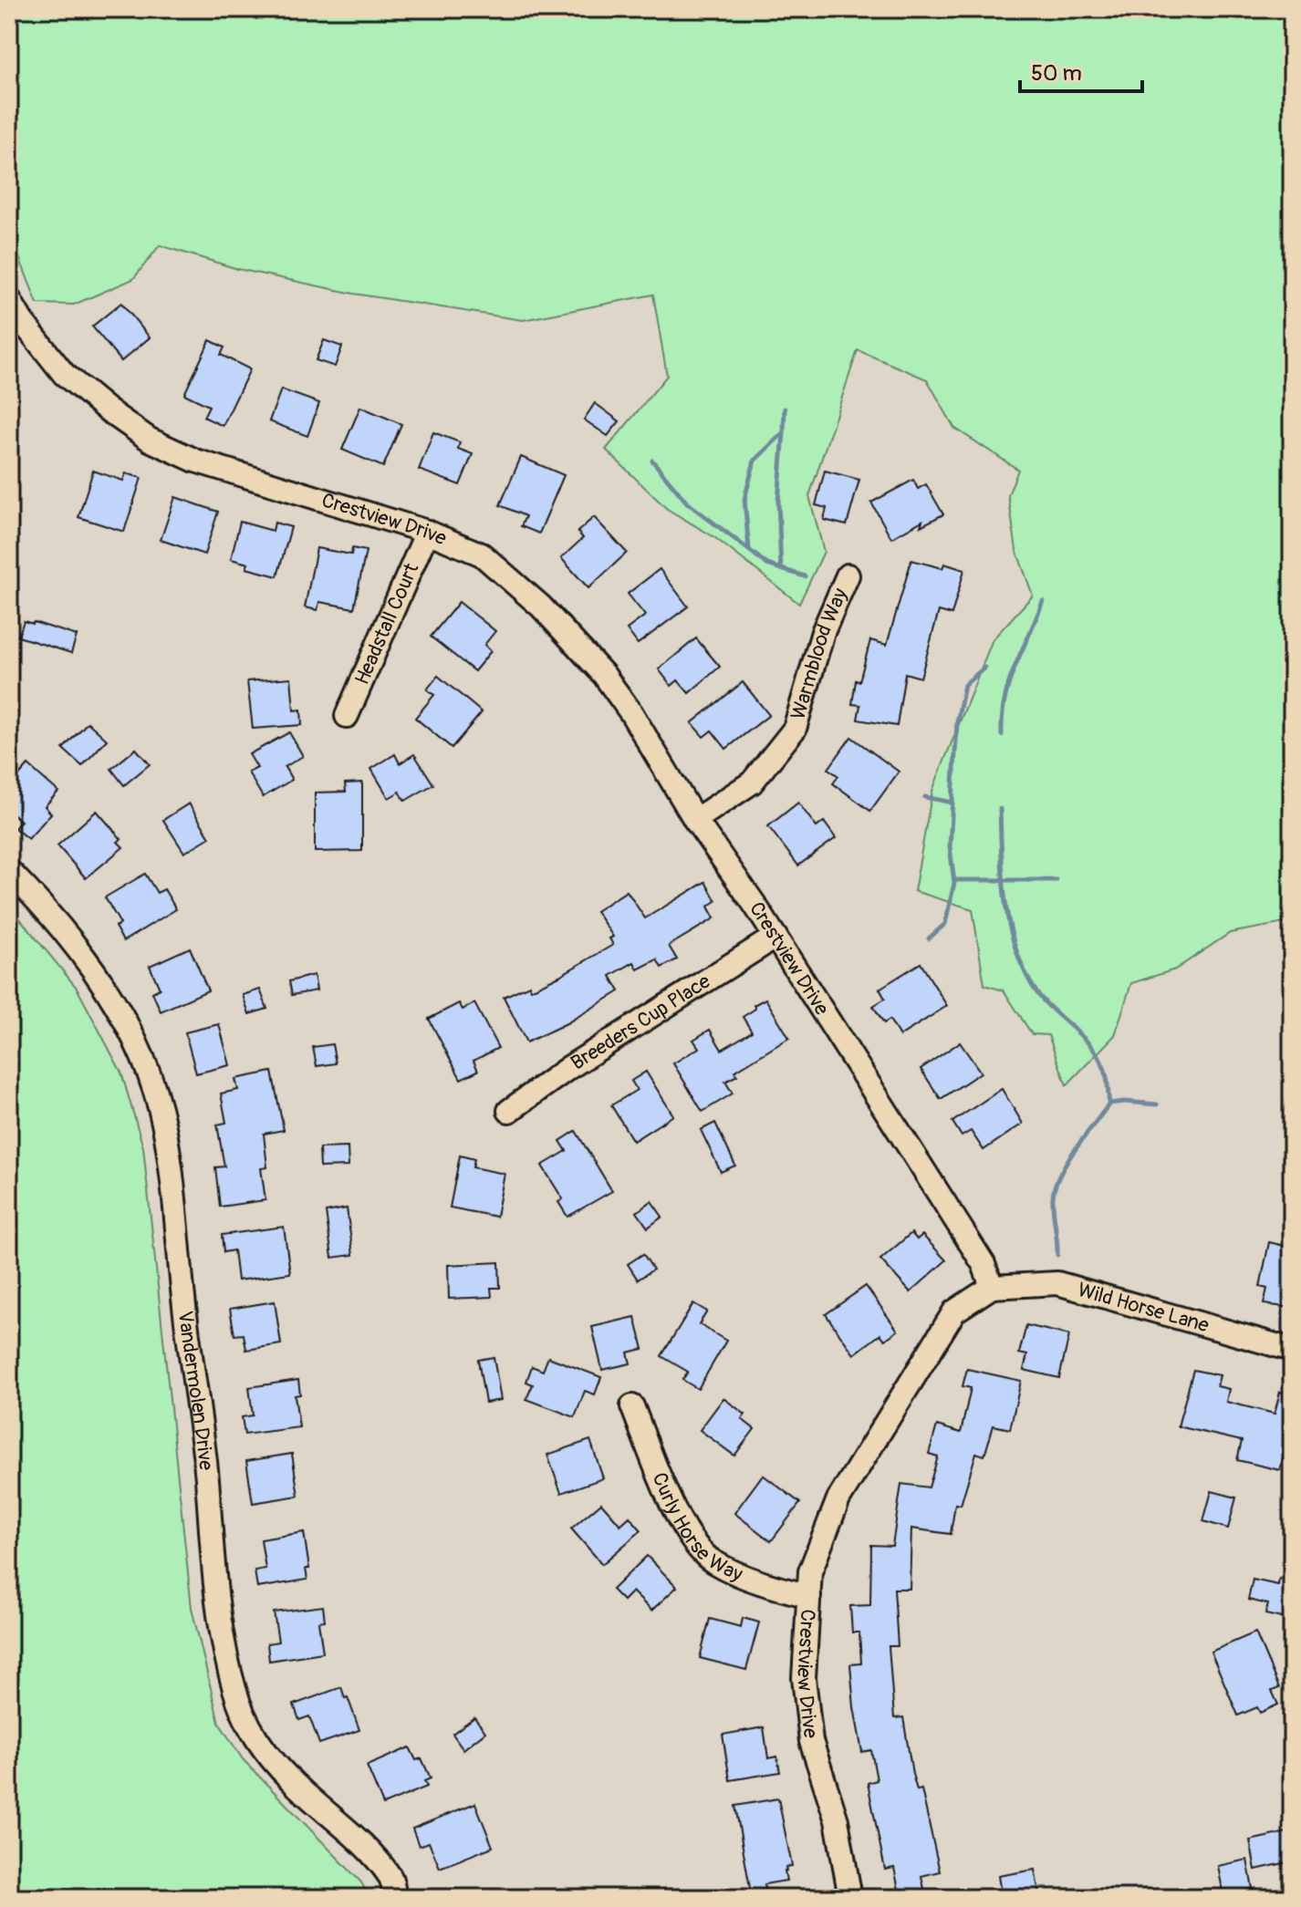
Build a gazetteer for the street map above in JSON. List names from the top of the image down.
{
  "streets": {
    "street": [
      "Crestview Drive",
      "Headstall Court",
      "Warmblood Way",
      "Breeders Cup Place",
      "Wild Horse Lane",
      "Vandermolen Drive",
      "Curly Horse Way"
    ]
  },
  "crossings": [
    ["Crestview Drive", "Headstall Court"],
    ["Crestview Drive", "Warmblood Way"],
    ["Crestview Drive", "Breeders Cup Place"],
    ["Crestview Drive", "Wild Horse Lane"],
    ["Crestview Drive", "Curly Horse Way"]
  ],
  "scale_bar": "50 m"
}
